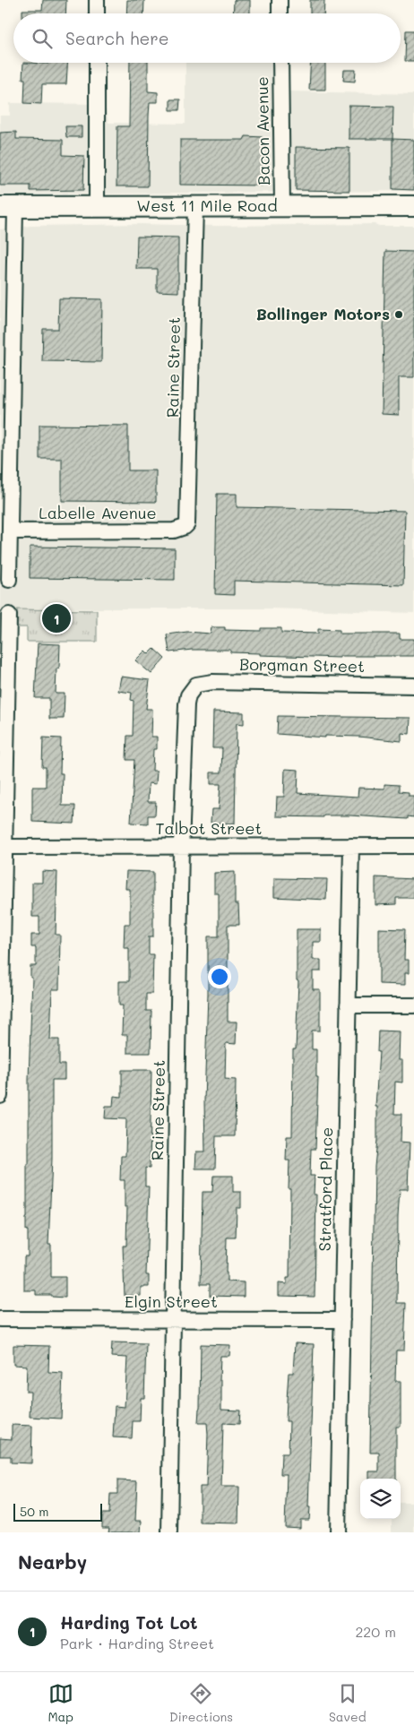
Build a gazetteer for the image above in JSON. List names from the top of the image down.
{
  "streets": {
    "main road": ["West 11 Mile Road"],
    "street": [
      "Bacon Avenue",
      "Raine Street",
      "Labelle Avenue",
      "Borgman Street",
      "Talbot Street",
      "Stratford Place",
      "Elgin Street"
    ]
  },
  "crossings": [
    ["Bacon Avenue", "West 11 Mile Road"],
    ["West 11 Mile Road", "Raine Street"],
    ["Raine Street", "Labelle Avenue"],
    ["Raine Street", "Borgman Street"],
    ["Raine Street", "Talbot Street"],
    ["Raine Street", "Elgin Street"],
    ["Talbot Street", "Stratford Place"],
    ["Stratford Place", "Elgin Street"]
  ],
  "places": ["Bollinger Motors"],
  "scale_bar": "50 m",
  "page": {
    "search": "Search here",
    "pins": "1",
    "scale": "50 m",
    "heading": "Nearby",
    "list": [
      {
        "mark": "1",
        "name": "Harding Tot Lot",
        "note": "Park · Harding Street",
        "value": "220 m"
      }
    ],
    "nav": ["Map", "Directions", "Saved"]
  }
}
